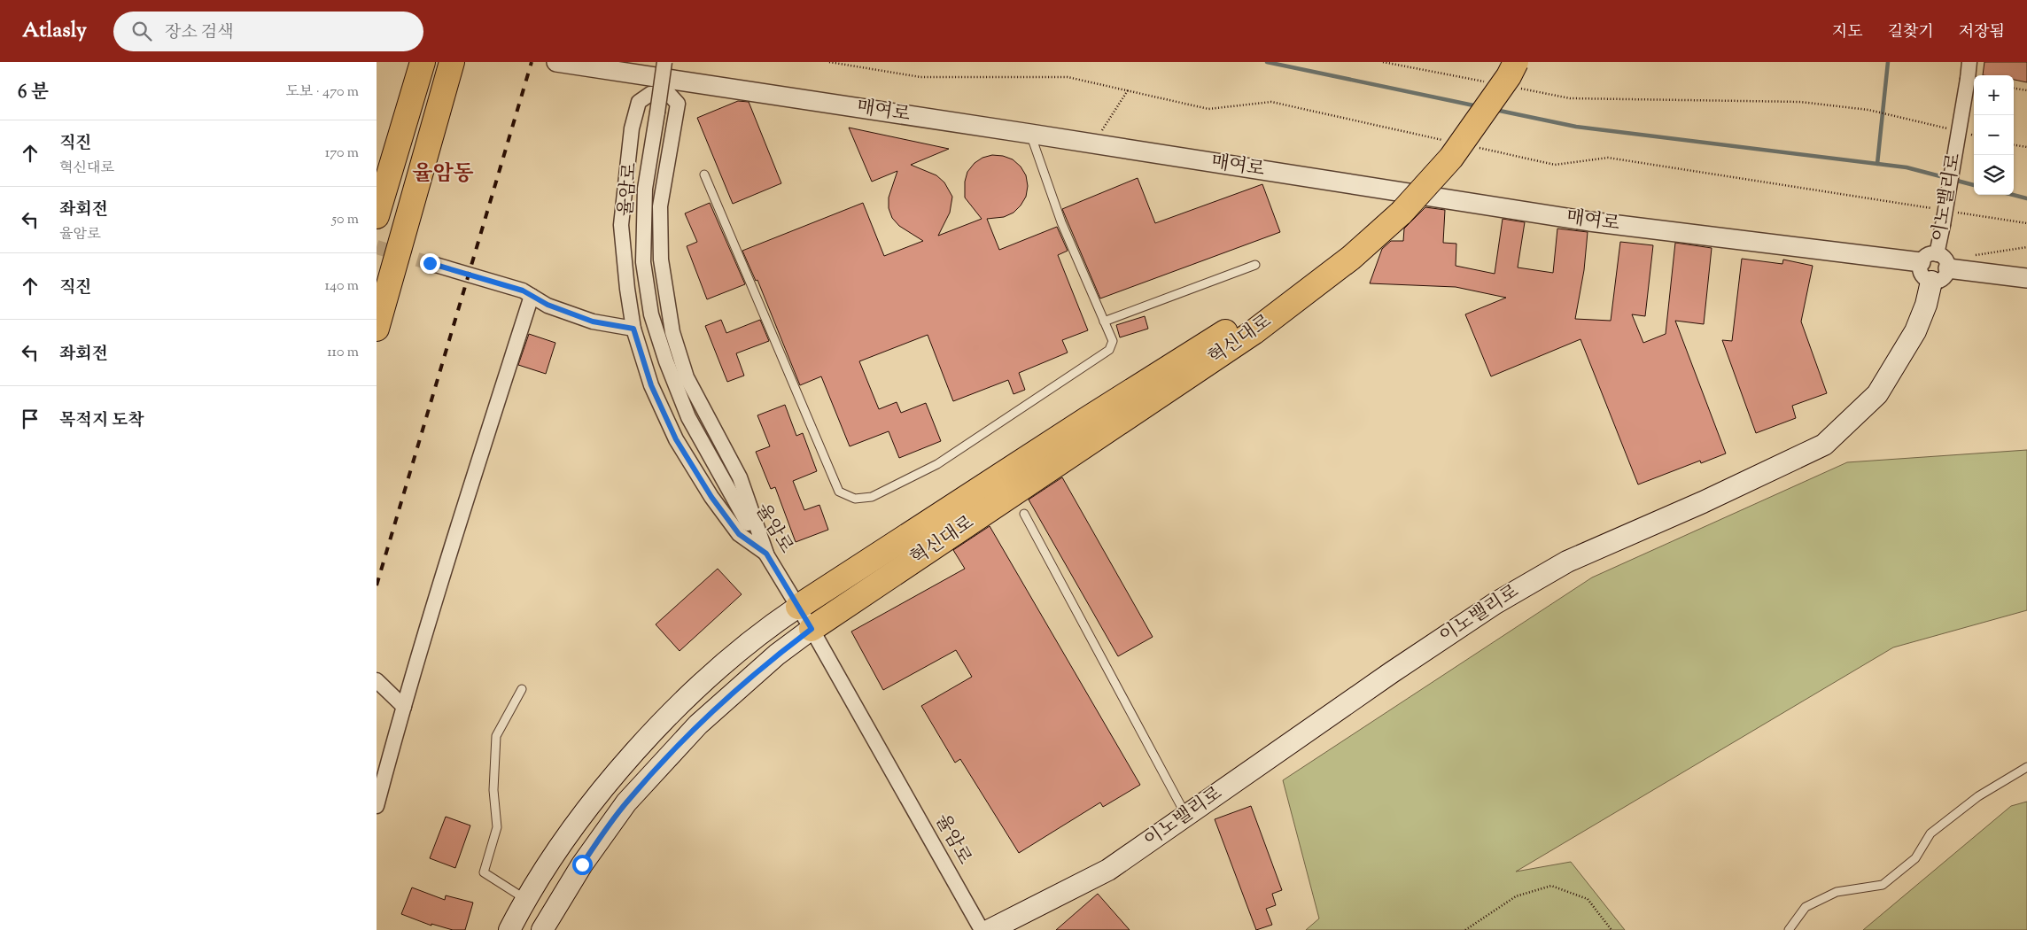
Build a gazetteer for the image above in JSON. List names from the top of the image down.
{
  "streets": {
    "highway": ["혁신대로"],
    "main road": ["이노밸리로"],
    "street": ["매여로", "율암로"]
  },
  "crossings": [
    ["매여로", "이노밸리로"],
    ["율암로", "혁신대로"]
  ],
  "districts": ["율암동"],
  "page": {
    "header": "Atlasly",
    "search": "장소 검색",
    "nav": ["지도", "길찾기", "저장됨"],
    "heading": ["6 분", "도보 · 470 m"],
    "map_buttons": ["+", "−"],
    "list": [
      ["직진", "혁신대로", "170 m"],
      ["좌회전", "율암로", "50 m"],
      ["직진", "140 m"],
      ["좌회전", "110 m"],
      "목적지 도착"
    ]
  }
}
